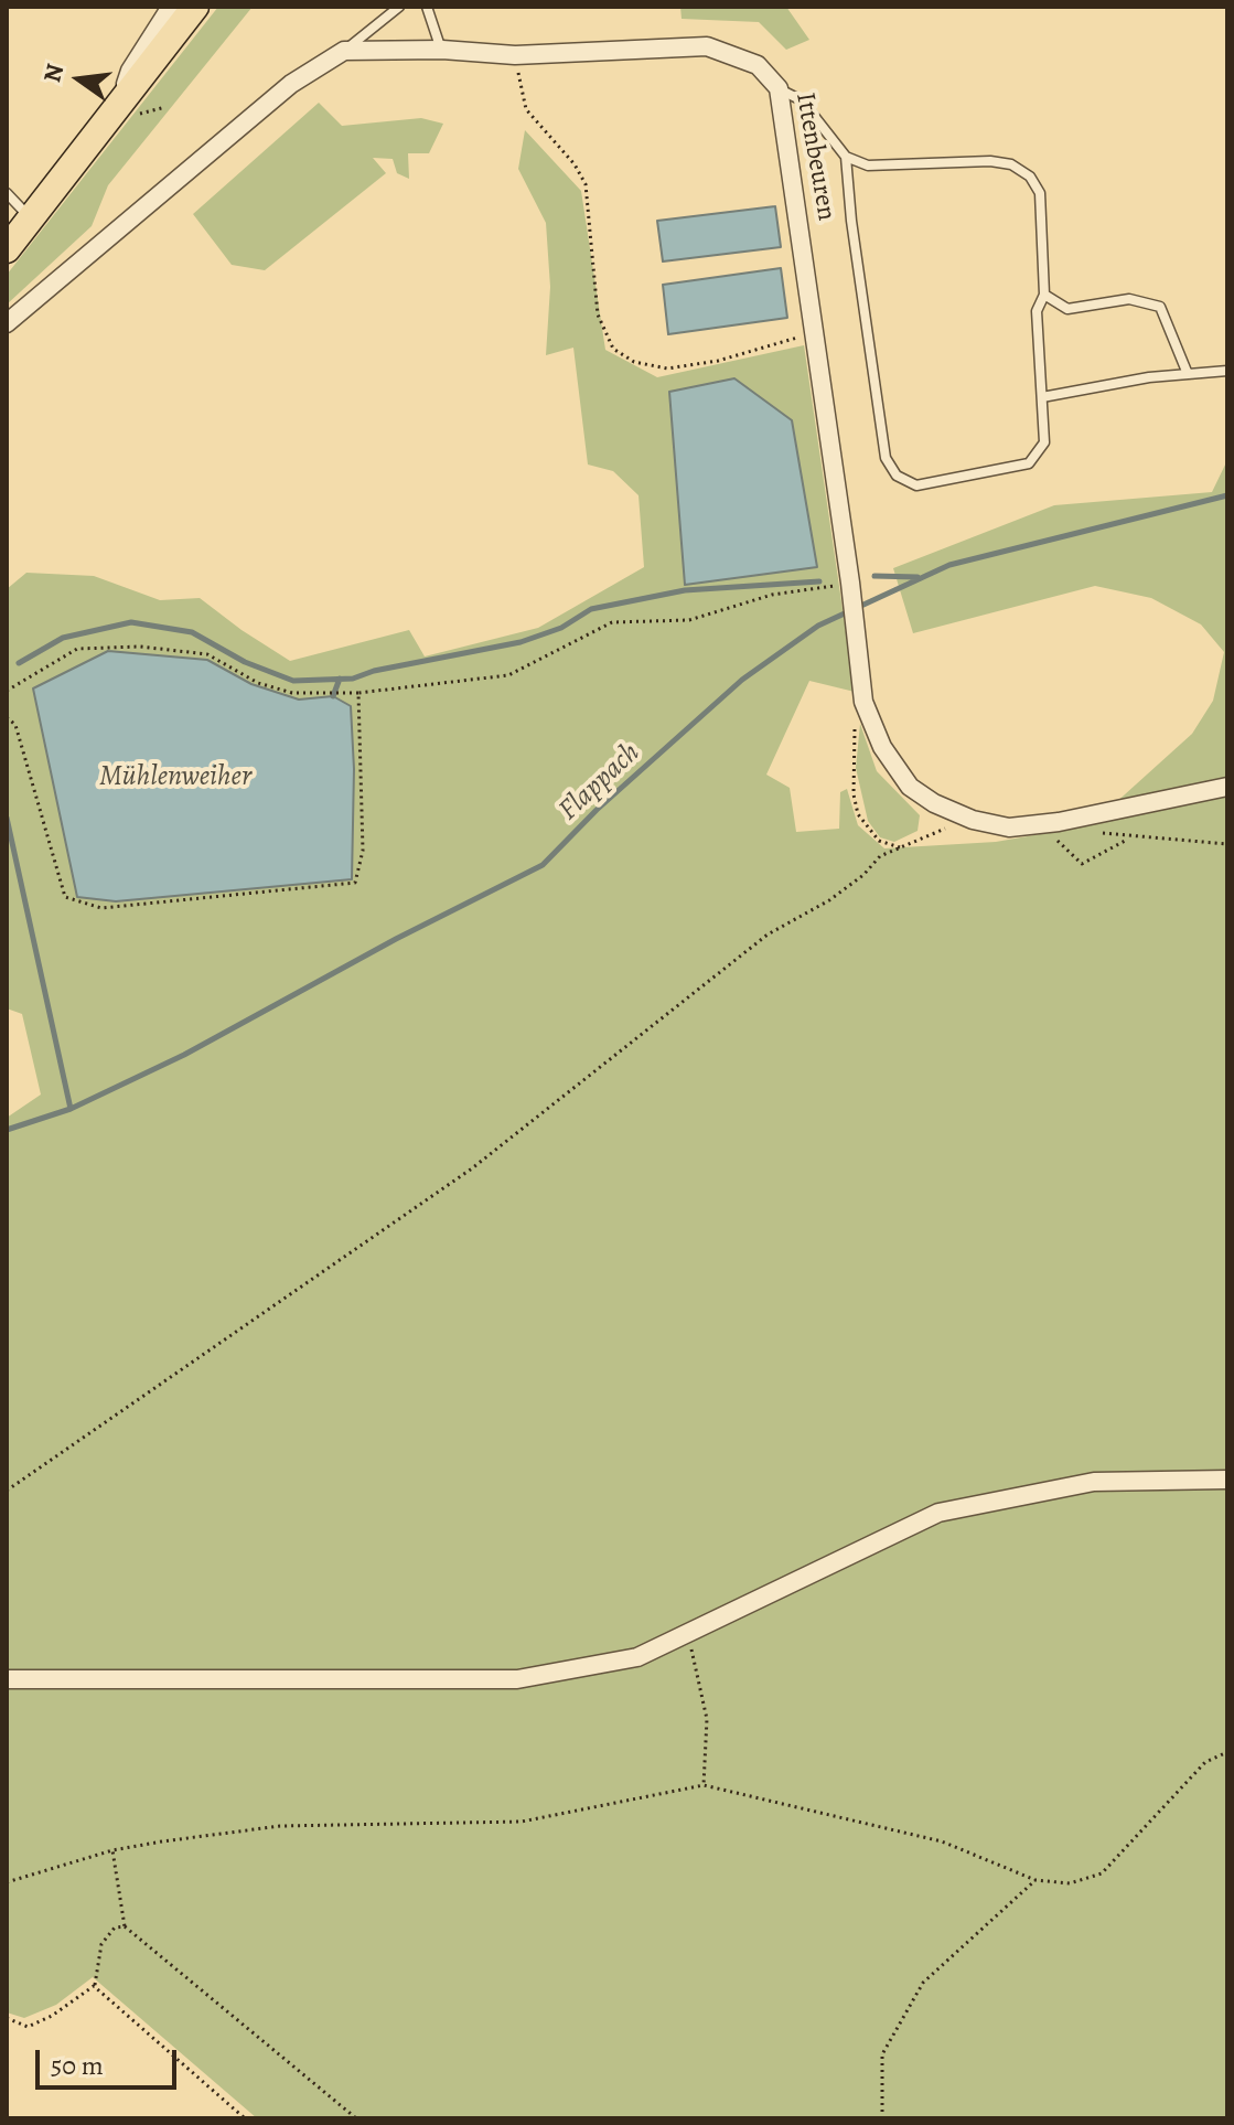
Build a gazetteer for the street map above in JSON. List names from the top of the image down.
{
  "streets": {
    "street": ["Ittenbeuren"]
  },
  "water": ["Mühlenweiher", "Flappach"],
  "scale_bar": "50 m",
  "north": "left"
}
